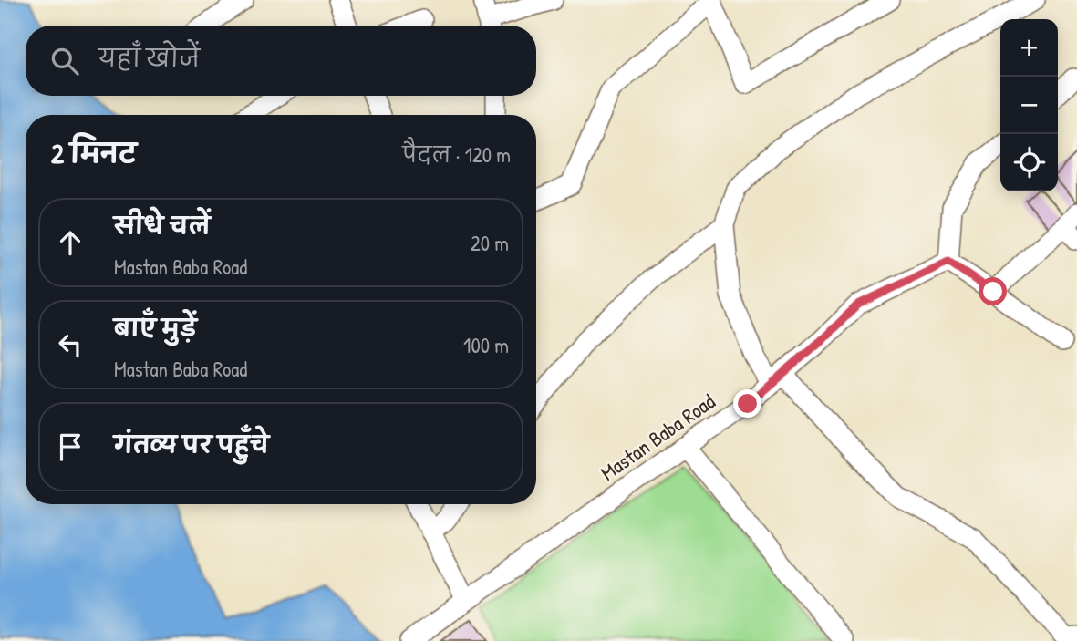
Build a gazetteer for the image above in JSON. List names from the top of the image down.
{
  "streets": {
    "street": ["Mastan Baba Road"]
  },
  "page": {
    "map_buttons": ["+", "−"],
    "search": "यहाँ खोजें",
    "heading": ["2 मिनट", "पैदल · 120 m"],
    "list": [
      ["सीधे चलें", "Mastan Baba Road", "20 m"],
      ["बाएँ मुड़ें", "Mastan Baba Road", "100 m"],
      "गंतव्य पर पहुँचे"
    ]
  }
}
